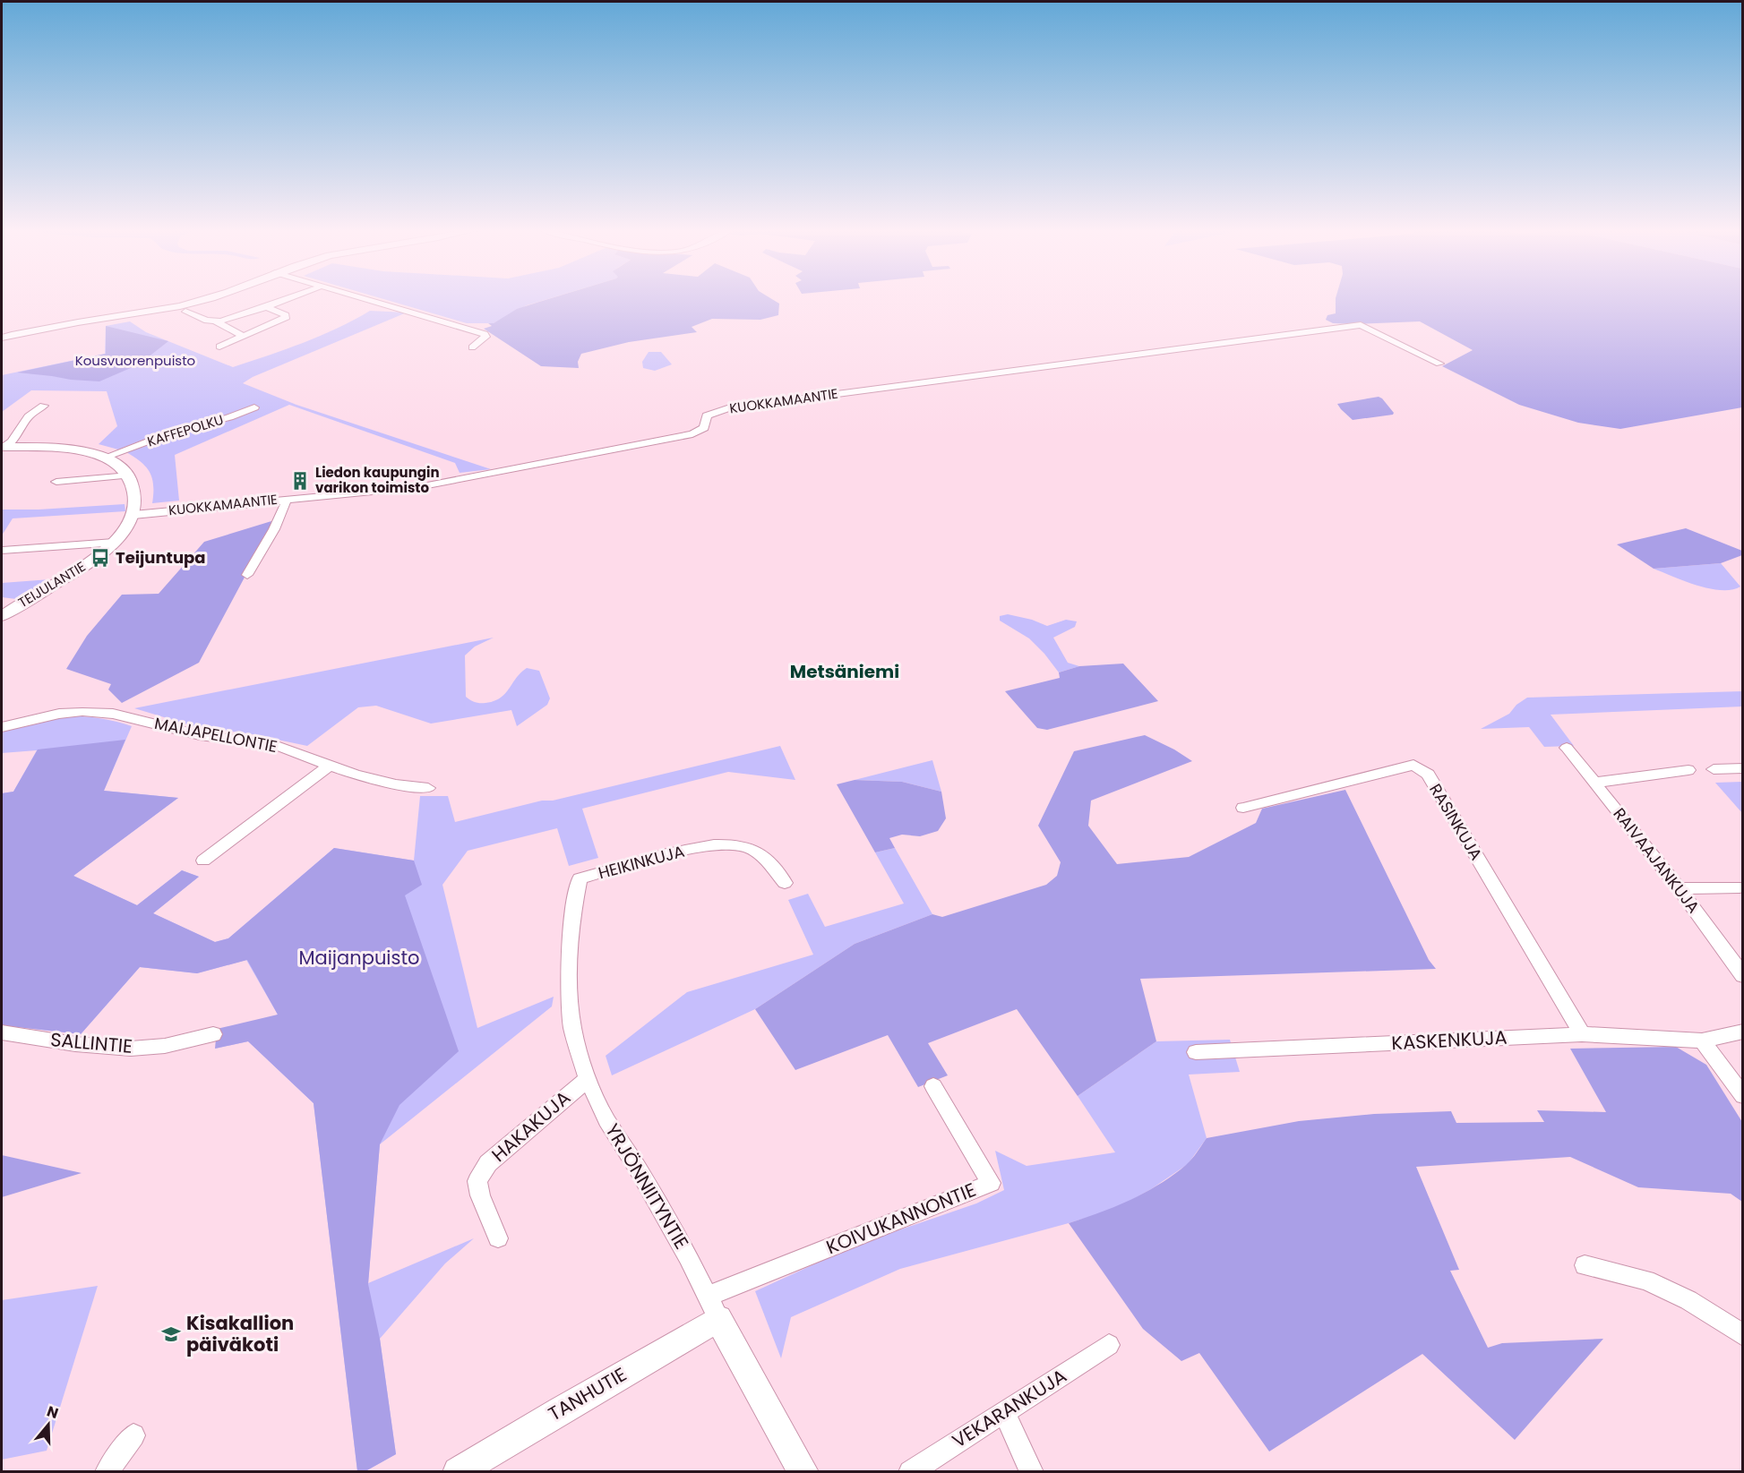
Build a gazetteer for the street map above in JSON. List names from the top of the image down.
{
  "streets": {
    "street": [
      "KUOKKAMAANTIE",
      "KAFFEPOLKU",
      "TEIJULANTIE",
      "MAIJAPELLONTIE",
      "RASINKUJA",
      "RAIVAAJANKUJA",
      "HEIKINKUJA",
      "KASKENKUJA",
      "SALLINTIE",
      "HAKAKUJA",
      "YRJÖNNIITYNTIE",
      "KOIVUKANNONTIE",
      "TANHUTIE",
      "VEKARANKUJA"
    ]
  },
  "crossings": [
    ["KUOKKAMAANTIE", "TEIJULANTIE"],
    ["RASINKUJA", "KASKENKUJA"],
    ["HEIKINKUJA", "YRJÖNNIITYNTIE"],
    ["HAKAKUJA", "YRJÖNNIITYNTIE"],
    ["YRJÖNNIITYNTIE", "KOIVUKANNONTIE"],
    ["YRJÖNNIITYNTIE", "TANHUTIE"],
    ["KOIVUKANNONTIE", "TANHUTIE"]
  ],
  "districts": ["Metsäniemi"],
  "parks": ["Kousvuorenpuisto", "Maijanpuisto"],
  "places": {
    "building": ["Liedon kaupungin varikon toimisto"],
    "bus stop": ["Teijuntupa"],
    "school or university": ["Kisakallion päiväkoti"]
  },
  "north": "top"
}
